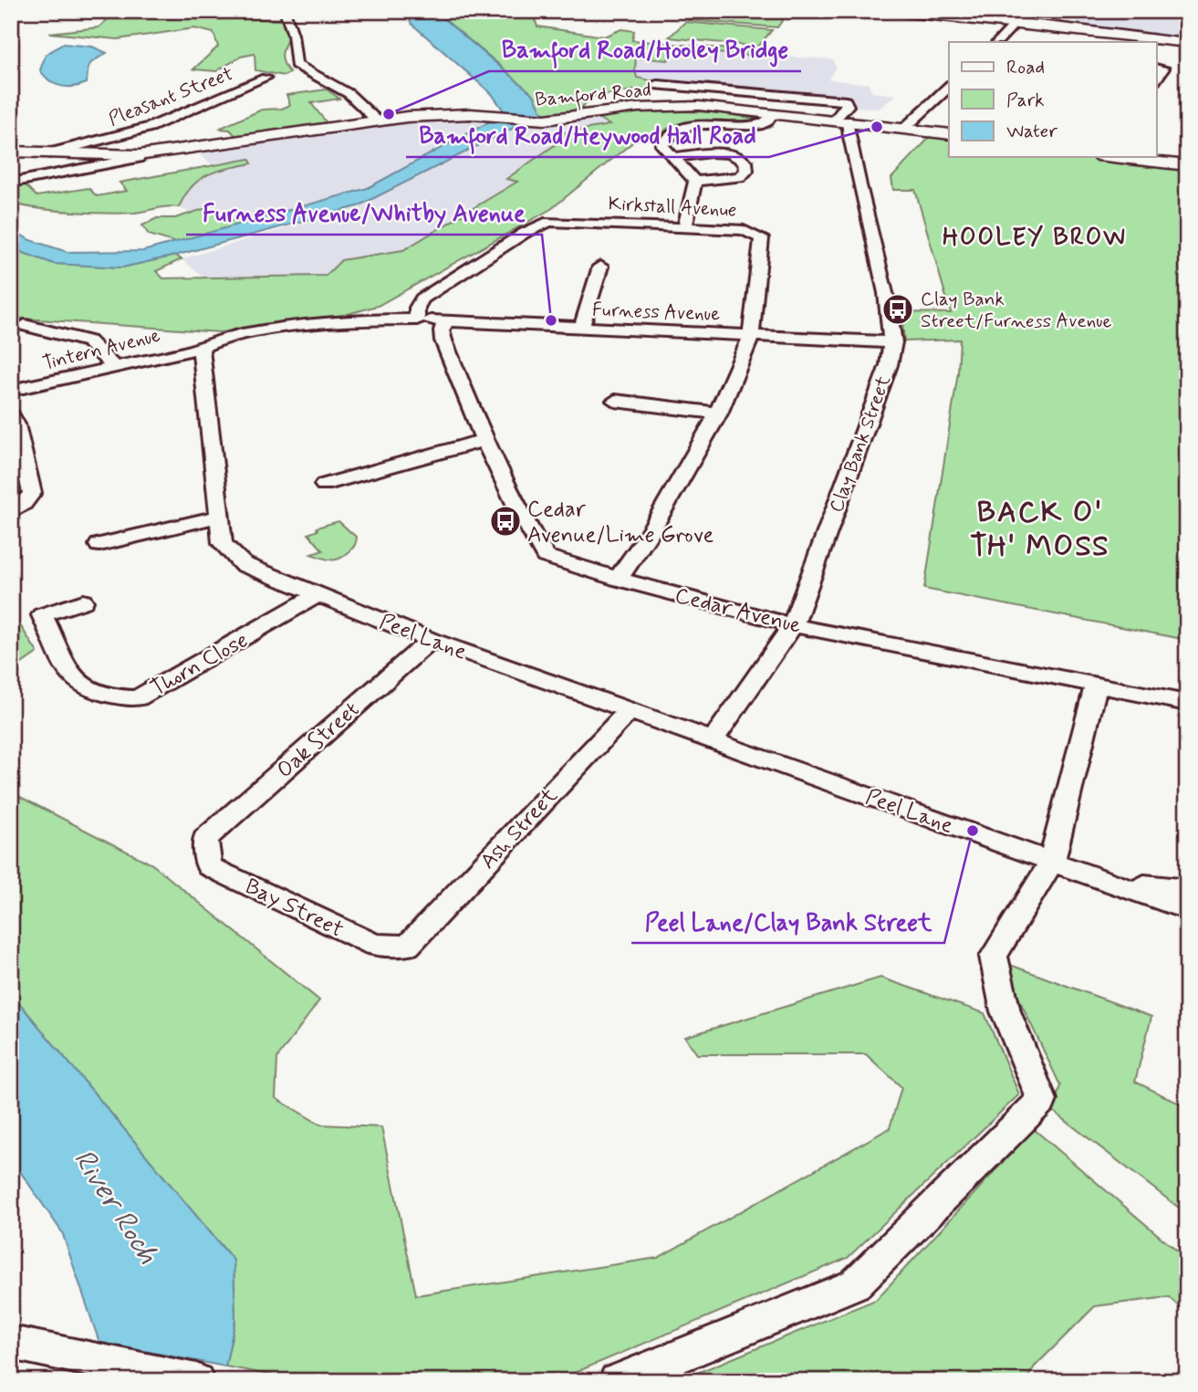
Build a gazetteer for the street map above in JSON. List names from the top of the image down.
{
  "streets": {
    "street": [
      "Bamford Road",
      "Pleasant Street",
      "Kirkstall Avenue",
      "Furness Avenue",
      "Tintern Avenue",
      "Clay Bank Street",
      "Cedar Avenue",
      "Peel Lane",
      "Thorn Close",
      "Oak Street",
      "Ash Street",
      "Bay Street"
    ]
  },
  "crossings": [
    ["Bamford Road", "Pleasant Street"],
    ["Bamford Road", "Clay Bank Street"],
    ["Kirkstall Avenue", "Furness Avenue"],
    ["Kirkstall Avenue", "Cedar Avenue"],
    ["Furness Avenue", "Clay Bank Street"],
    ["Furness Avenue", "Cedar Avenue"],
    ["Tintern Avenue", "Peel Lane"],
    ["Clay Bank Street", "Cedar Avenue"],
    ["Clay Bank Street", "Peel Lane"],
    ["Peel Lane", "Thorn Close"],
    ["Peel Lane", "Oak Street"],
    ["Peel Lane", "Ash Street"],
    ["Oak Street", "Bay Street"],
    ["Ash Street", "Bay Street"]
  ],
  "districts": ["HOOLEY BROW", "BACK O' TH' MOSS"],
  "water": ["River Roch"],
  "places": {
    "other": [
      "Bamford Road/Hooley Bridge",
      "Bamford Road/Heywood Hall Road",
      "Furness Avenue/Whitby Avenue",
      "Peel Lane/Clay Bank Street"
    ],
    "bus stop": ["Clay Bank Street/Furness Avenue", "Cedar Avenue/Lime Grove"]
  },
  "legend": ["Road", "Park", "Water"]
}
